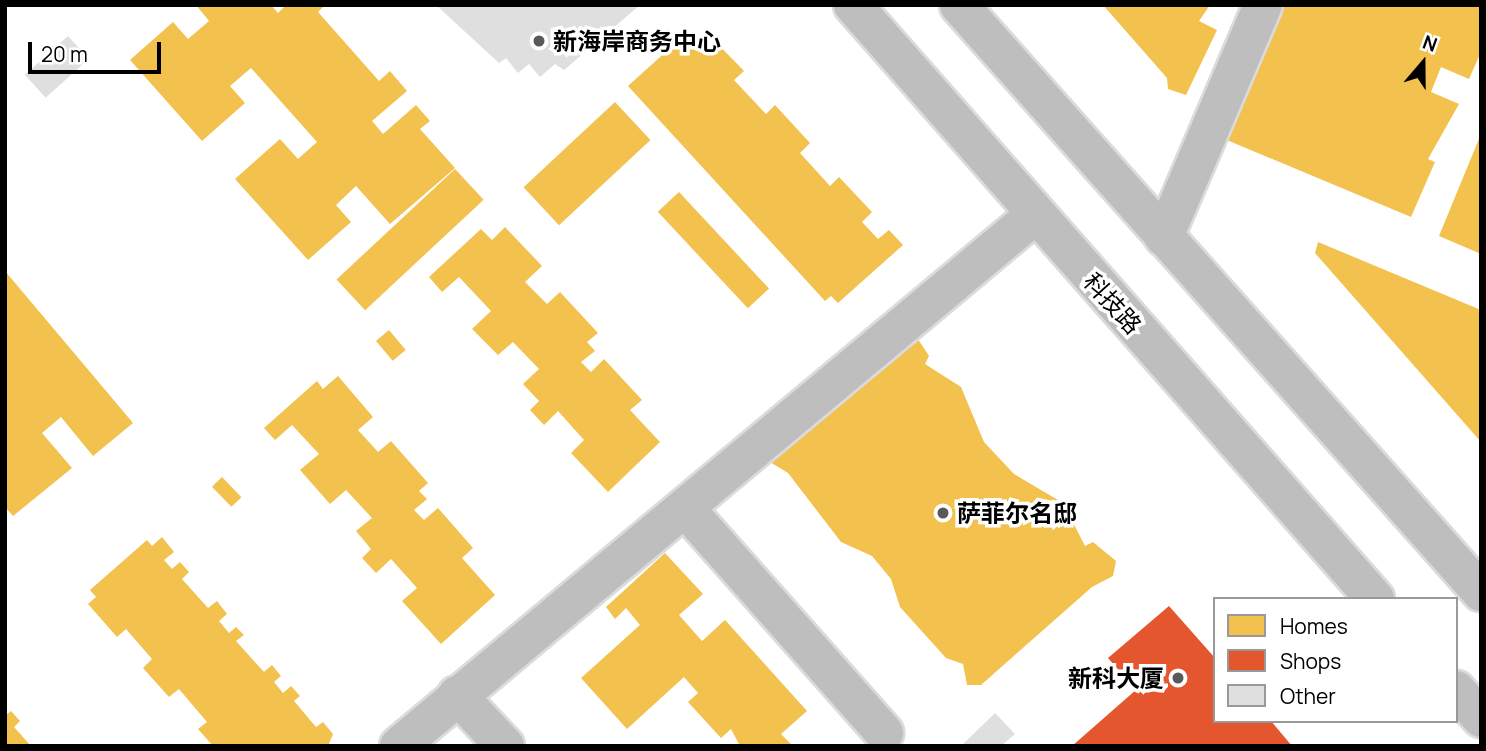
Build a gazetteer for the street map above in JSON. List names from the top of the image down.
{
  "streets": {
    "main road": ["科技路"]
  },
  "places": ["新海岸商务中心", "萨菲尔名邸", "新科大厦"],
  "legend": ["Homes", "Shops", "Other"],
  "scale_bar": "20 m",
  "north": "top"
}
